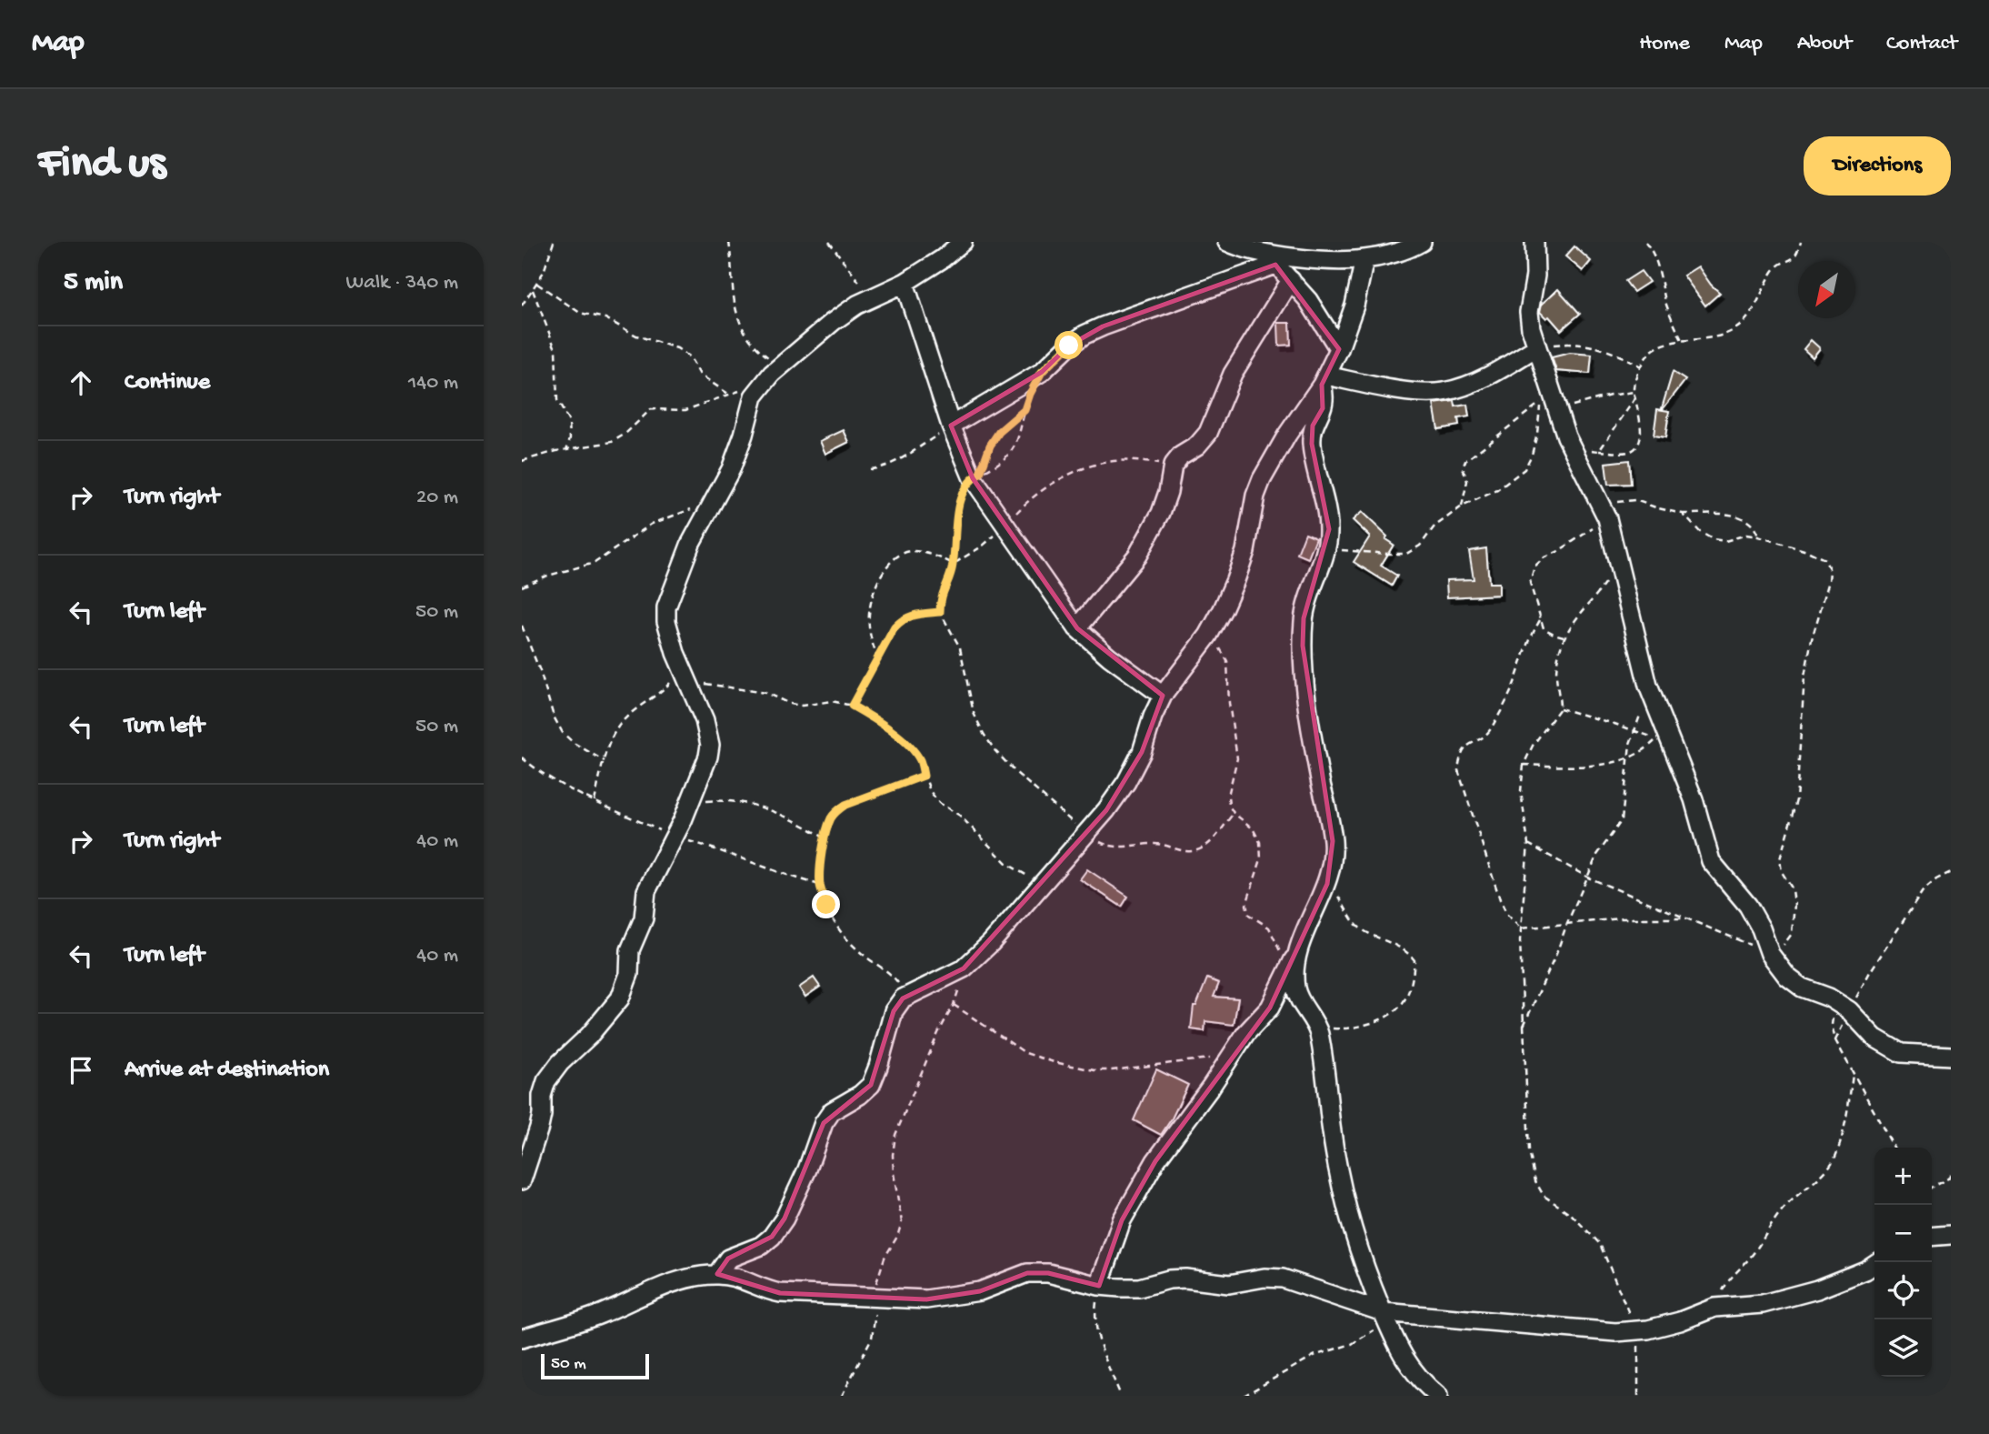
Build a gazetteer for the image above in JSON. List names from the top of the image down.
{
  "scale_bar": "50 m",
  "north": "bottom left",
  "page": {
    "header": "Map",
    "nav": [
      "Home",
      "Map",
      "About",
      "Contact"
    ],
    "buttons": "Directions",
    "title": "Find us",
    "heading": ["5 min", "Walk · 340 m"],
    "list": [
      ["Continue", "140 m"],
      ["Turn right", "20 m"],
      ["Turn left", "50 m"],
      ["Turn left", "50 m"],
      ["Turn right", "40 m"],
      ["Turn left", "40 m"],
      "Arrive at destination"
    ],
    "map_buttons": ["+", "−"],
    "scale": "50 m"
  }
}
